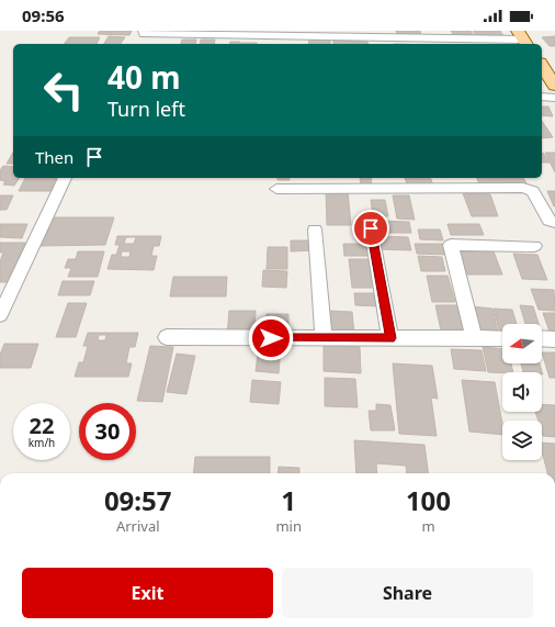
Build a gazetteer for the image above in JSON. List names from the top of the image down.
{
  "north": "left",
  "page": {
    "status": "09:56",
    "turn": ["40 m", "Turn left"],
    "then": "Then",
    "speed": "22 km/h",
    "limit": "30",
    "eta": [
      "09:57",
      "Arrival",
      "1",
      "min",
      "100",
      "m"
    ],
    "buttons": ["Exit", "Share"]
  }
}
